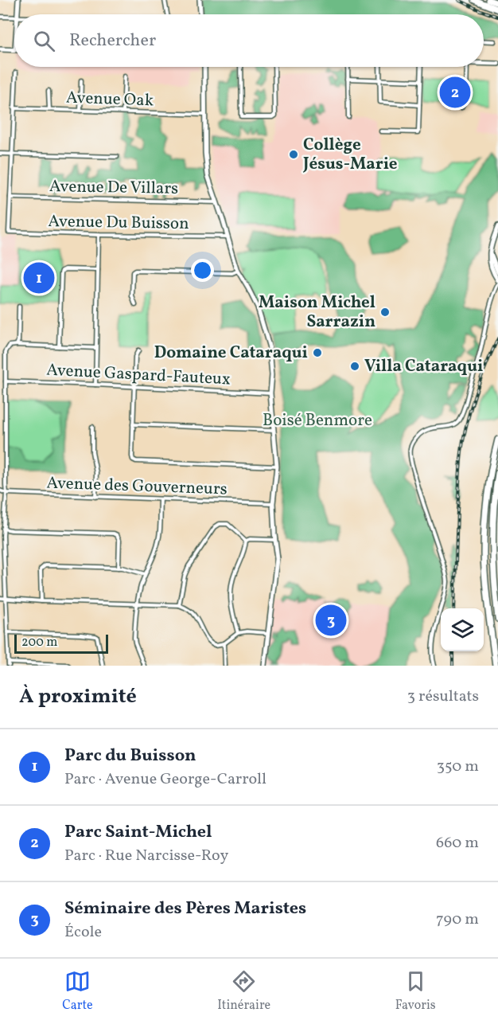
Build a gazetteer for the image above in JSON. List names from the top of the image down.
{
  "streets": {
    "street": [
      "Avenue Oak",
      "Avenue De Villars",
      "Avenue Du Buisson",
      "Avenue Gaspard-Fauteux",
      "Avenue des Gouverneurs"
    ]
  },
  "crossings": [
    ["Avenue De Villars", "Avenue Du Buisson"]
  ],
  "parks": ["Boisé Benmore"],
  "places": [
    "Collège Jésus-Marie",
    "Maison Michel Sarrazin",
    "Domaine Cataraqui",
    "Villa Cataraqui"
  ],
  "scale_bar": "200 m",
  "page": {
    "search": "Rechercher",
    "pins": ["2", "1", "3"],
    "scale": "200 m",
    "heading": ["À proximité", "3 résultats"],
    "list": [
      {
        "mark": "1",
        "name": "Parc du Buisson",
        "note": "Parc · Avenue George-Carroll",
        "value": "350 m"
      },
      {
        "mark": "2",
        "name": "Parc Saint-Michel",
        "note": "Parc · Rue Narcisse-Roy",
        "value": "660 m"
      },
      {
        "mark": "3",
        "name": "Séminaire des Pères Maristes",
        "note": "École",
        "value": "790 m"
      }
    ],
    "nav": ["Carte", "Itinéraire", "Favoris"]
  }
}
